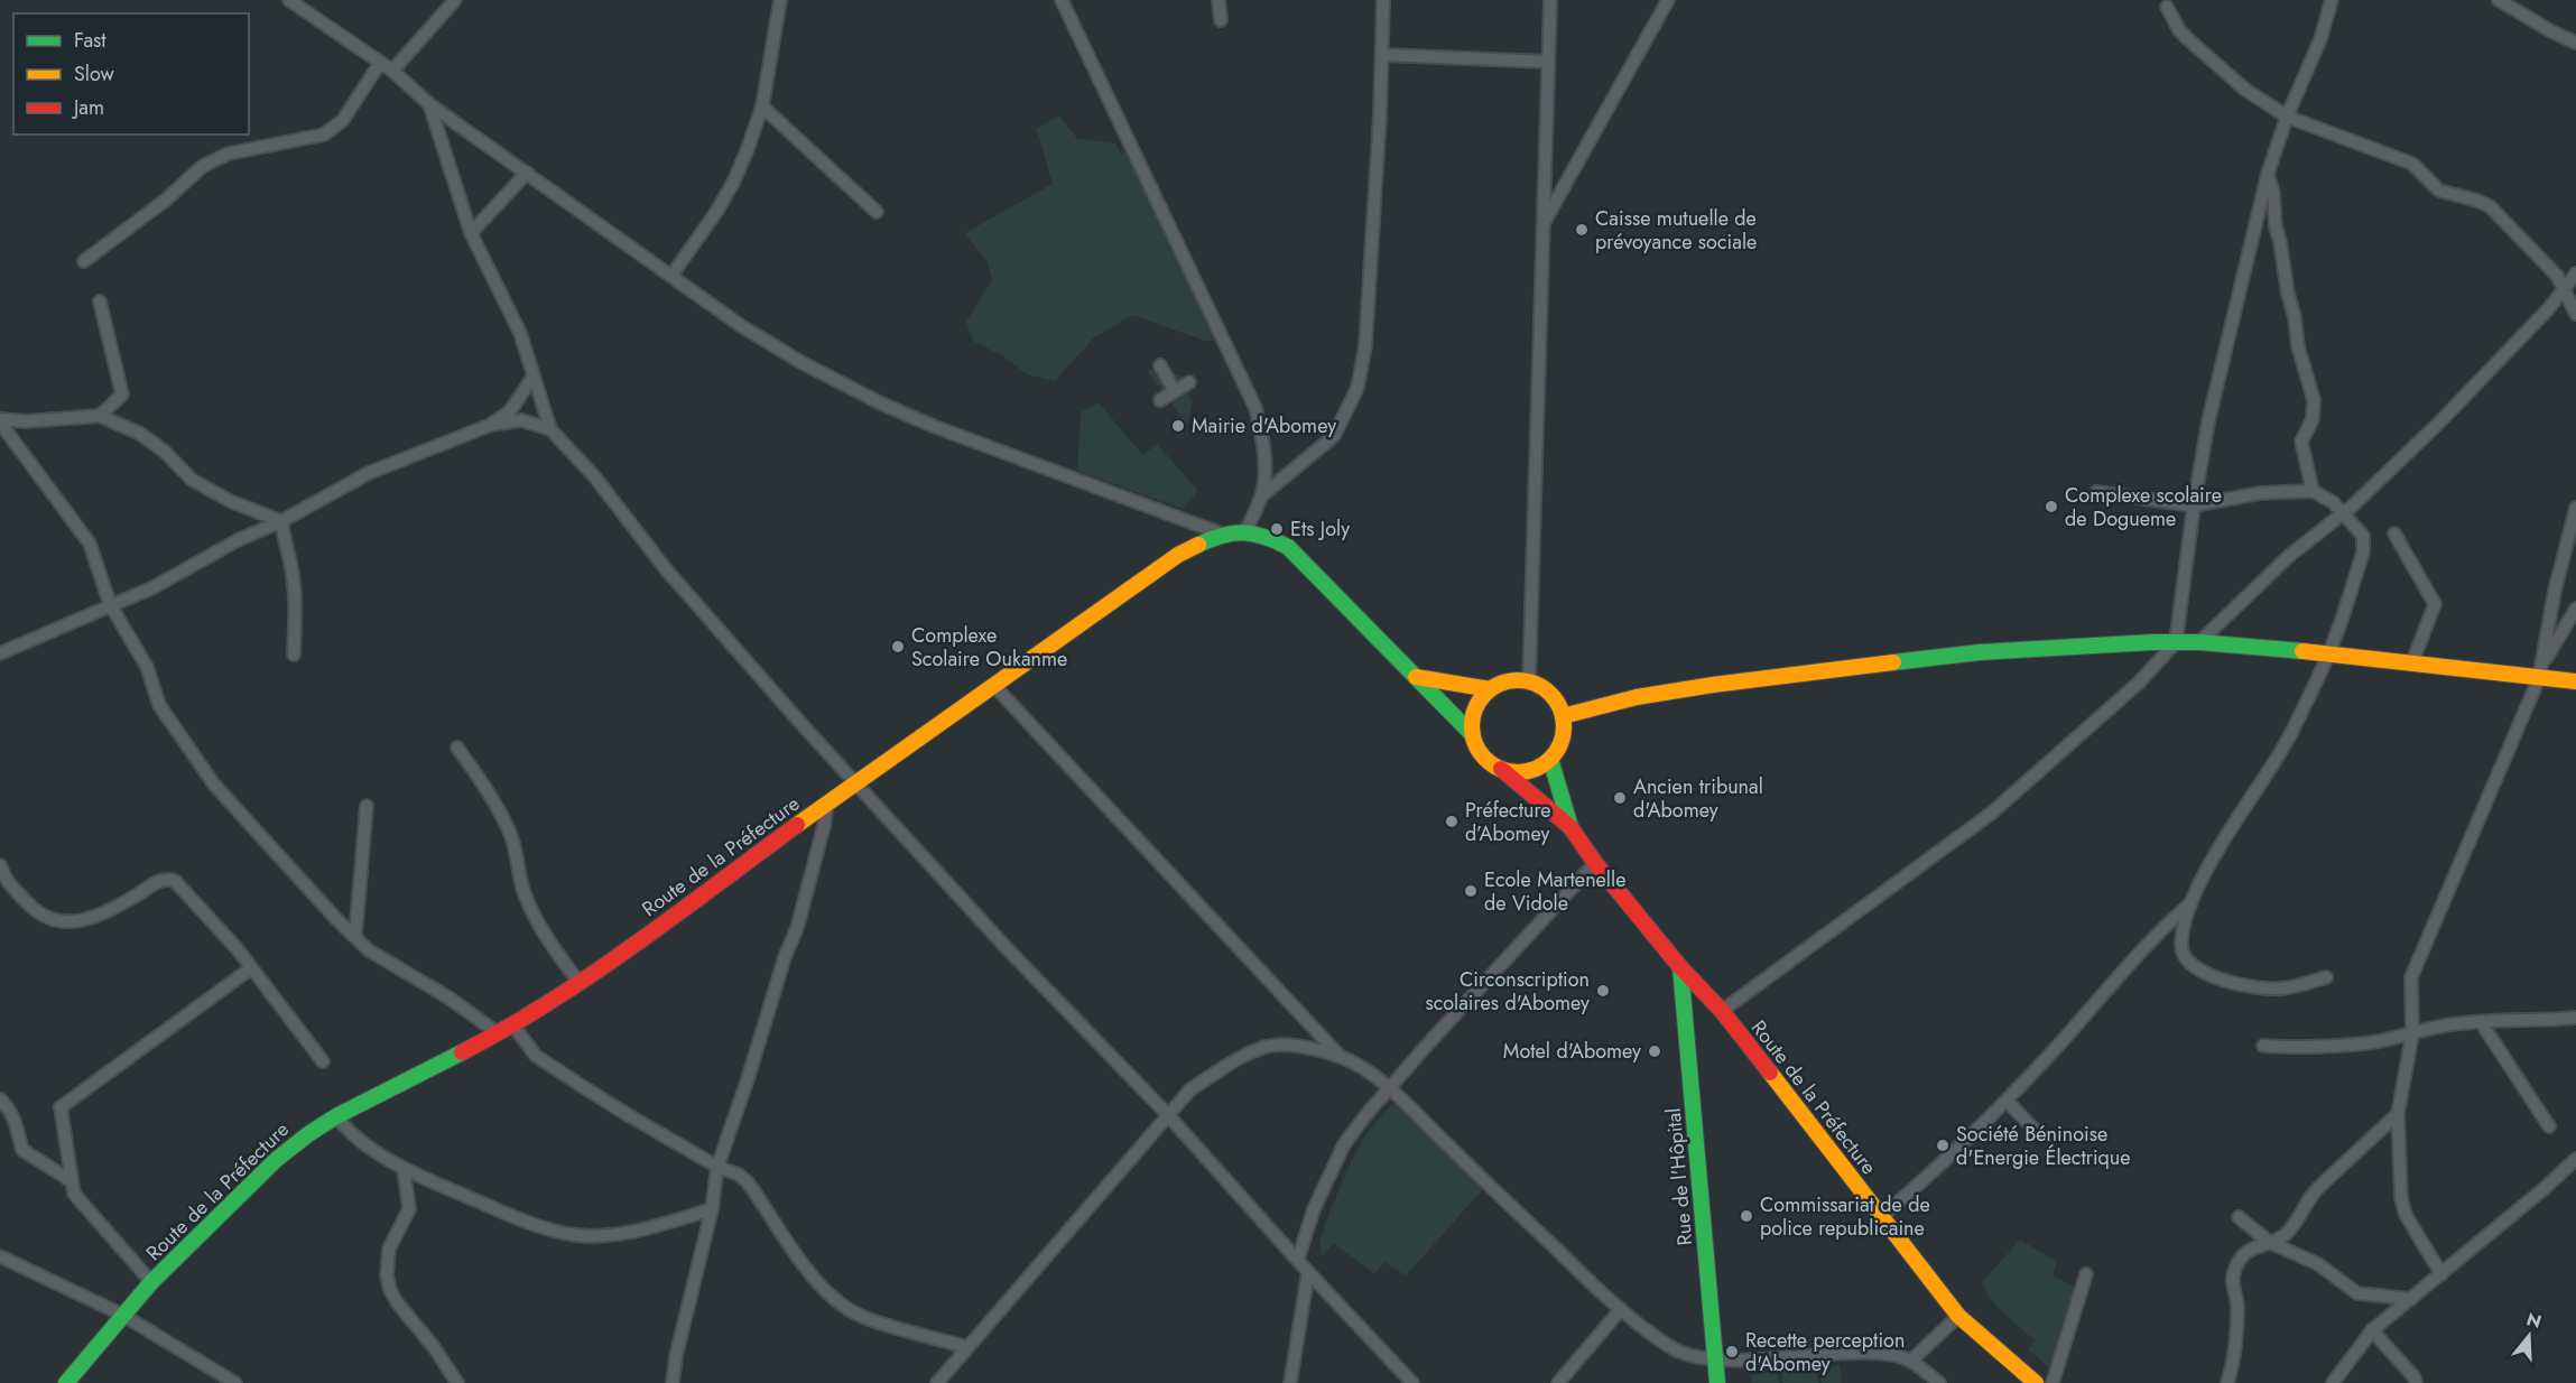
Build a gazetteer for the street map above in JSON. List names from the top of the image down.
{
  "streets": {
    "street": ["Route de la Préfecture", "Rue de l'Hôpital"]
  },
  "crossings": [
    ["Route de la Préfecture", "Rue de l'Hôpital"]
  ],
  "places": [
    "Caisse mutuelle de prévoyance sociale",
    "Mairie d'Abomey",
    "Complexe scolaire de Dogueme",
    "Ets Joly",
    "Complexe Scolaire Oukanme",
    "Ancien tribunal d'Abomey",
    "Préfecture d’Abomey",
    "Ecole Martenelle de Vidole",
    "Circonscription scolaires d'Abomey",
    "Motel d'Abomey",
    "Société Béninoise d'Energie Électrique",
    "Commissariat de de police republicaine",
    "Recette perception d'Abomey"
  ],
  "legend": ["Fast", "Slow", "Jam"],
  "north": "top"
}
